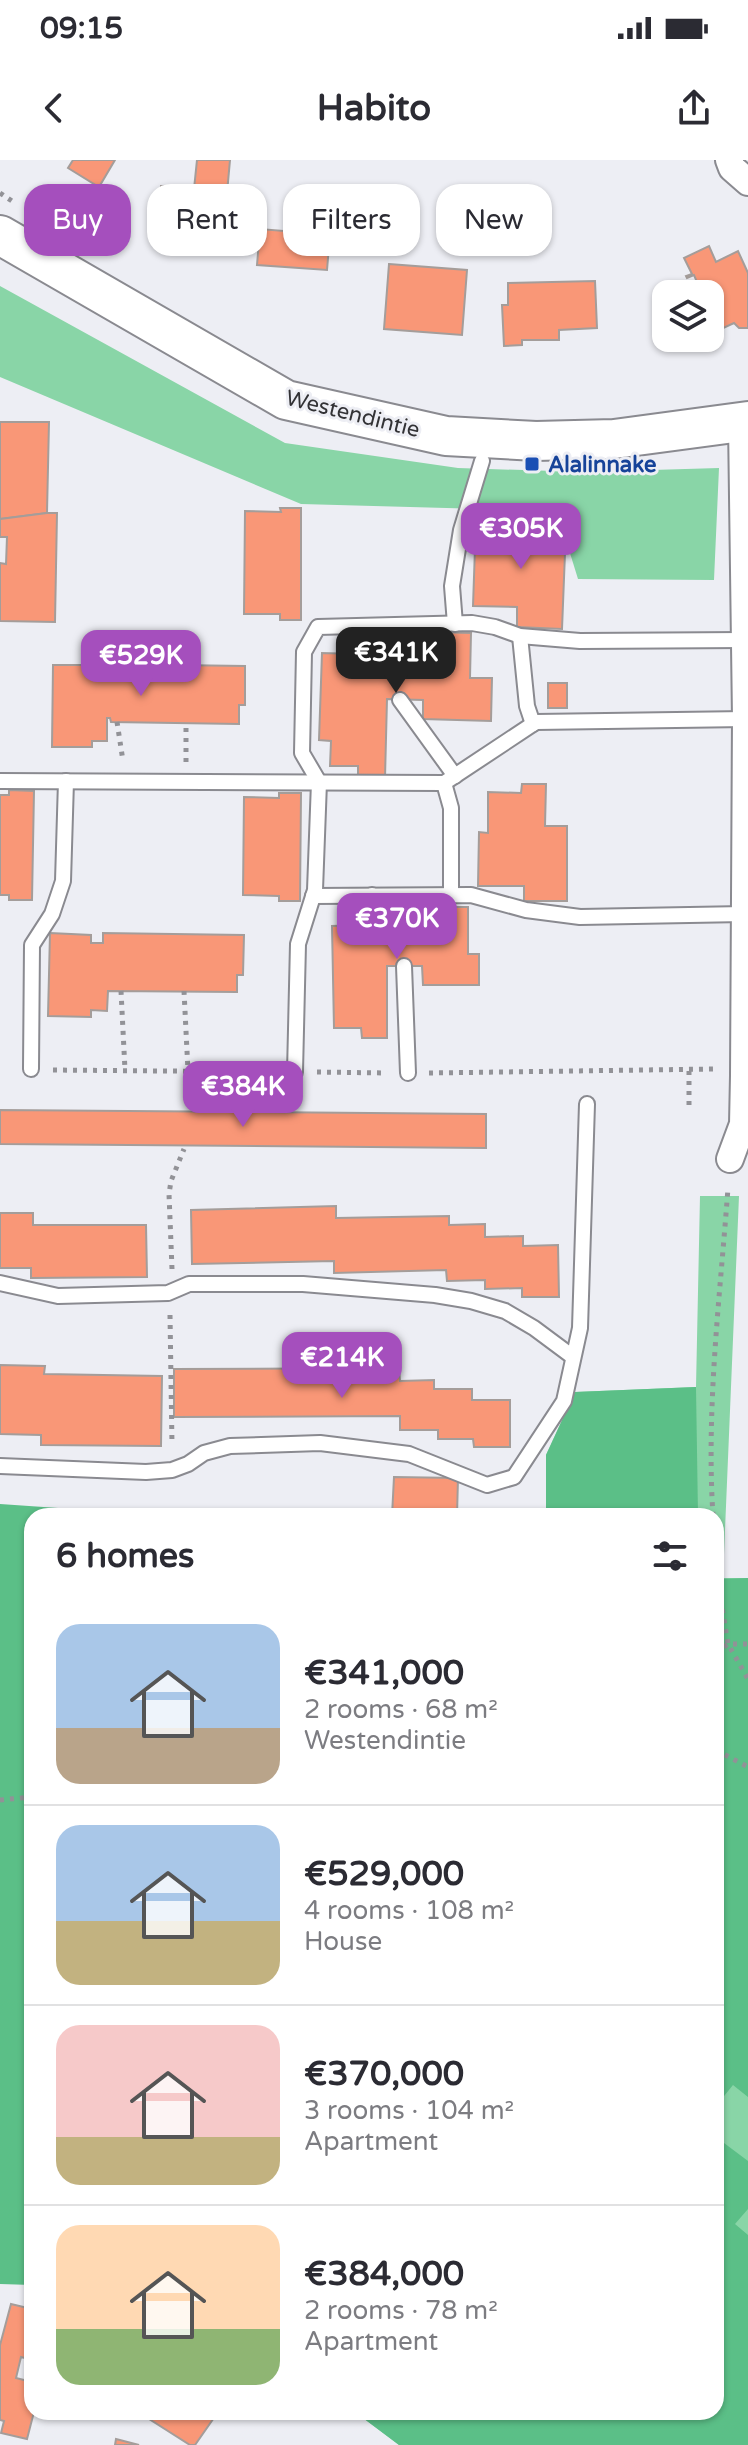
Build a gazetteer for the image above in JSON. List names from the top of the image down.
{
  "streets": {
    "main road": ["Westendintie"]
  },
  "places": {
    "transit": ["Alalinnake"]
  },
  "page": {
    "status": "09:15",
    "header": "Habito",
    "chip": [
      "Buy",
      "Rent",
      "Filters",
      "New"
    ],
    "price": [
      "€305K",
      "€341K",
      "€529K",
      "€370K",
      "€384K",
      "€214K"
    ],
    "heading": "6 homes",
    "list": [
      {
        "name": "€341,000",
        "note": "2 rooms · 68 m² · Westendintie"
      },
      {
        "name": "€529,000",
        "note": "4 rooms · 108 m² · House"
      },
      {
        "name": "€370,000",
        "note": "3 rooms · 104 m² · Apartment"
      },
      {
        "name": "€384,000",
        "note": "2 rooms · 78 m² · Apartment"
      }
    ]
  }
}
